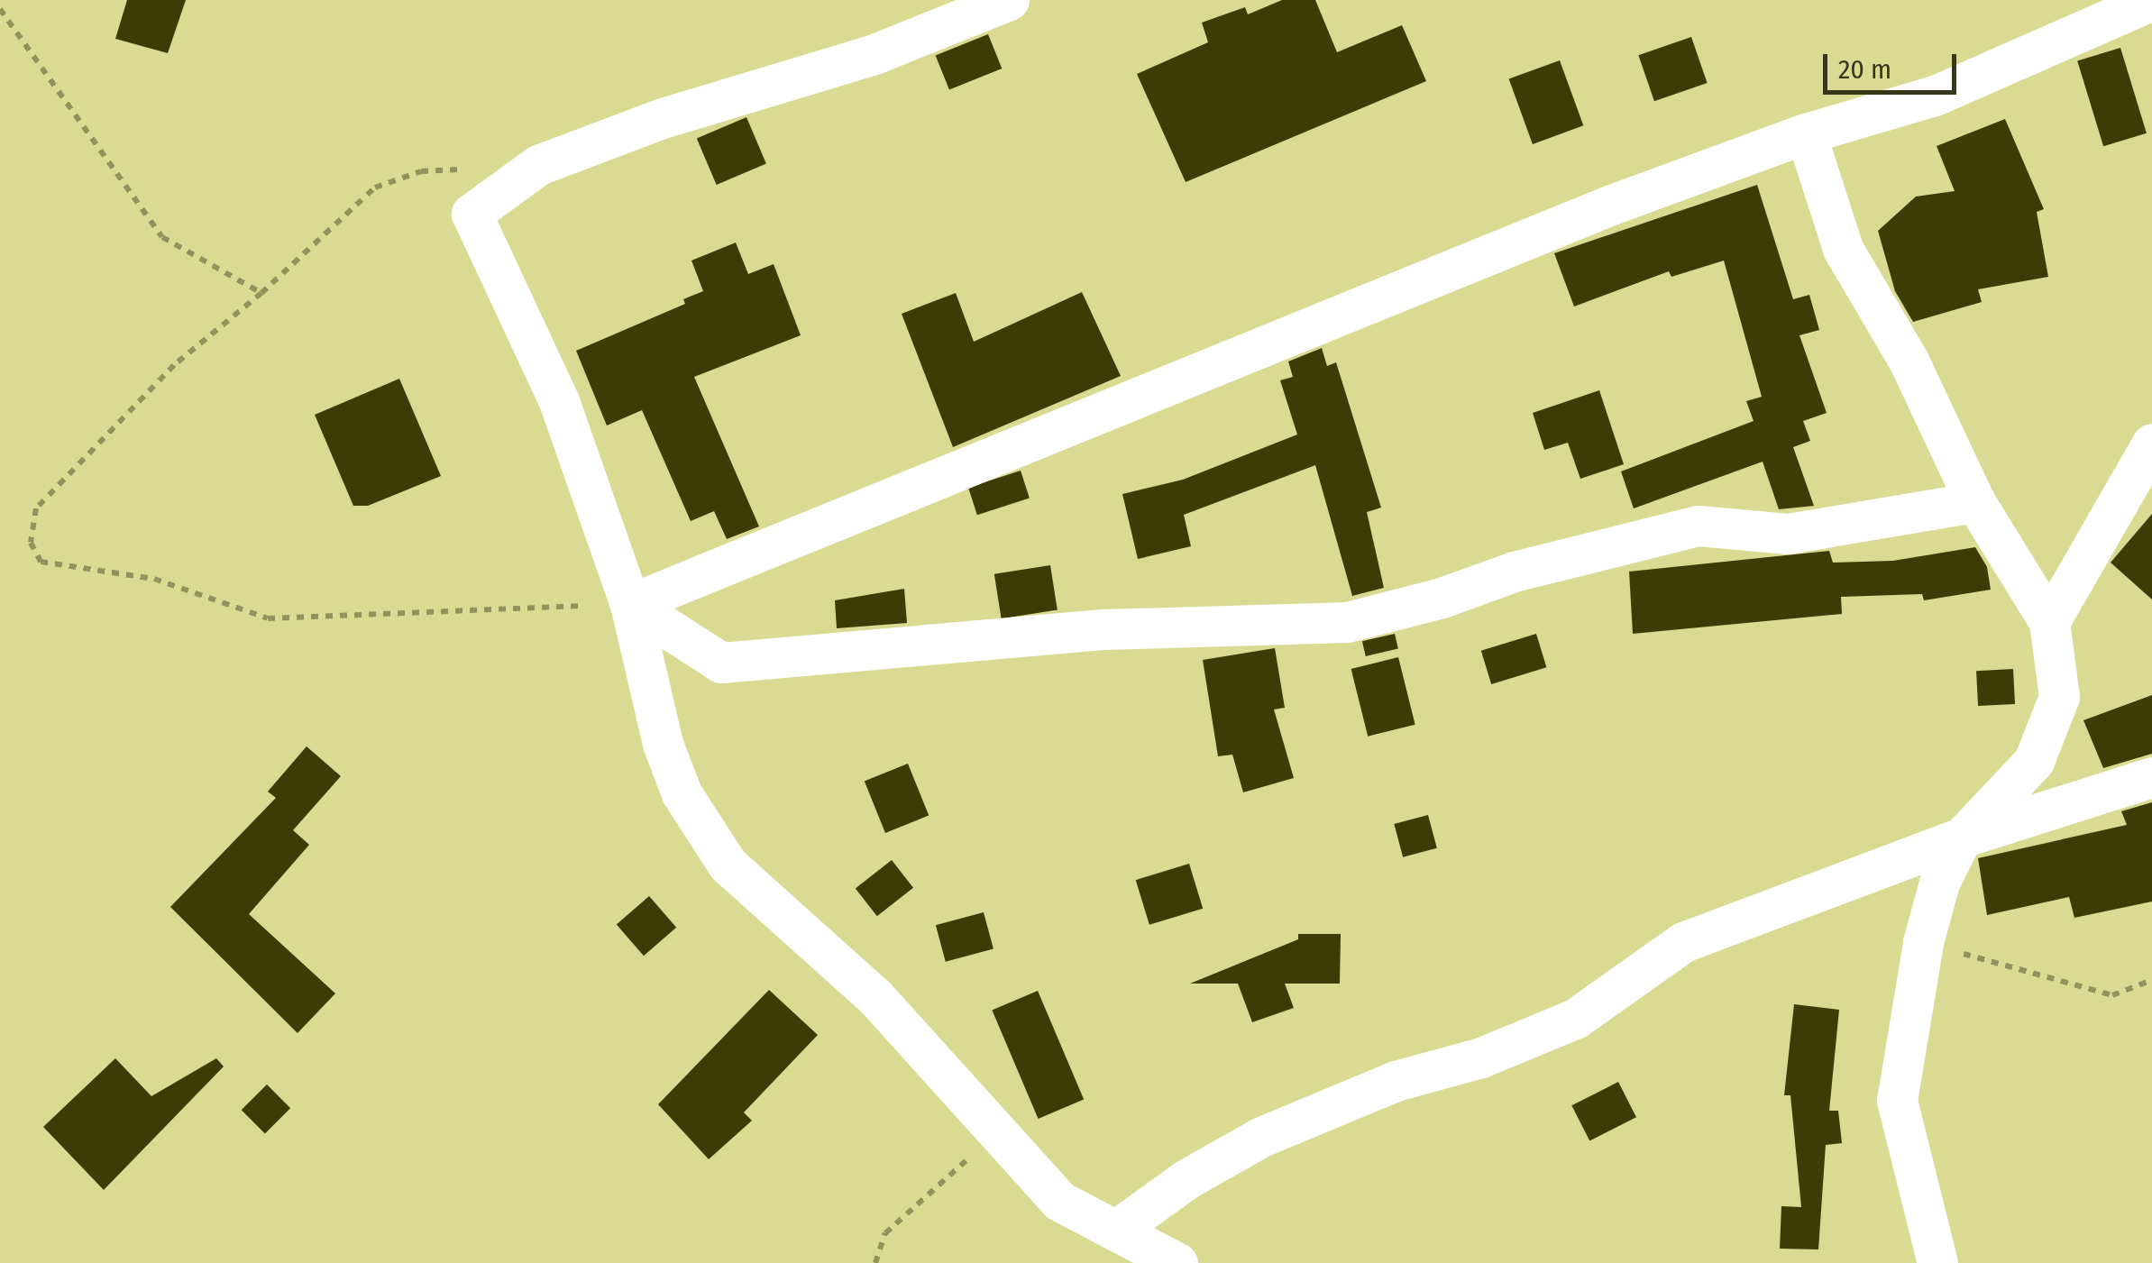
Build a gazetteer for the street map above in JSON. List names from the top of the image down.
{
  "scale_bar": "20 m"
}
